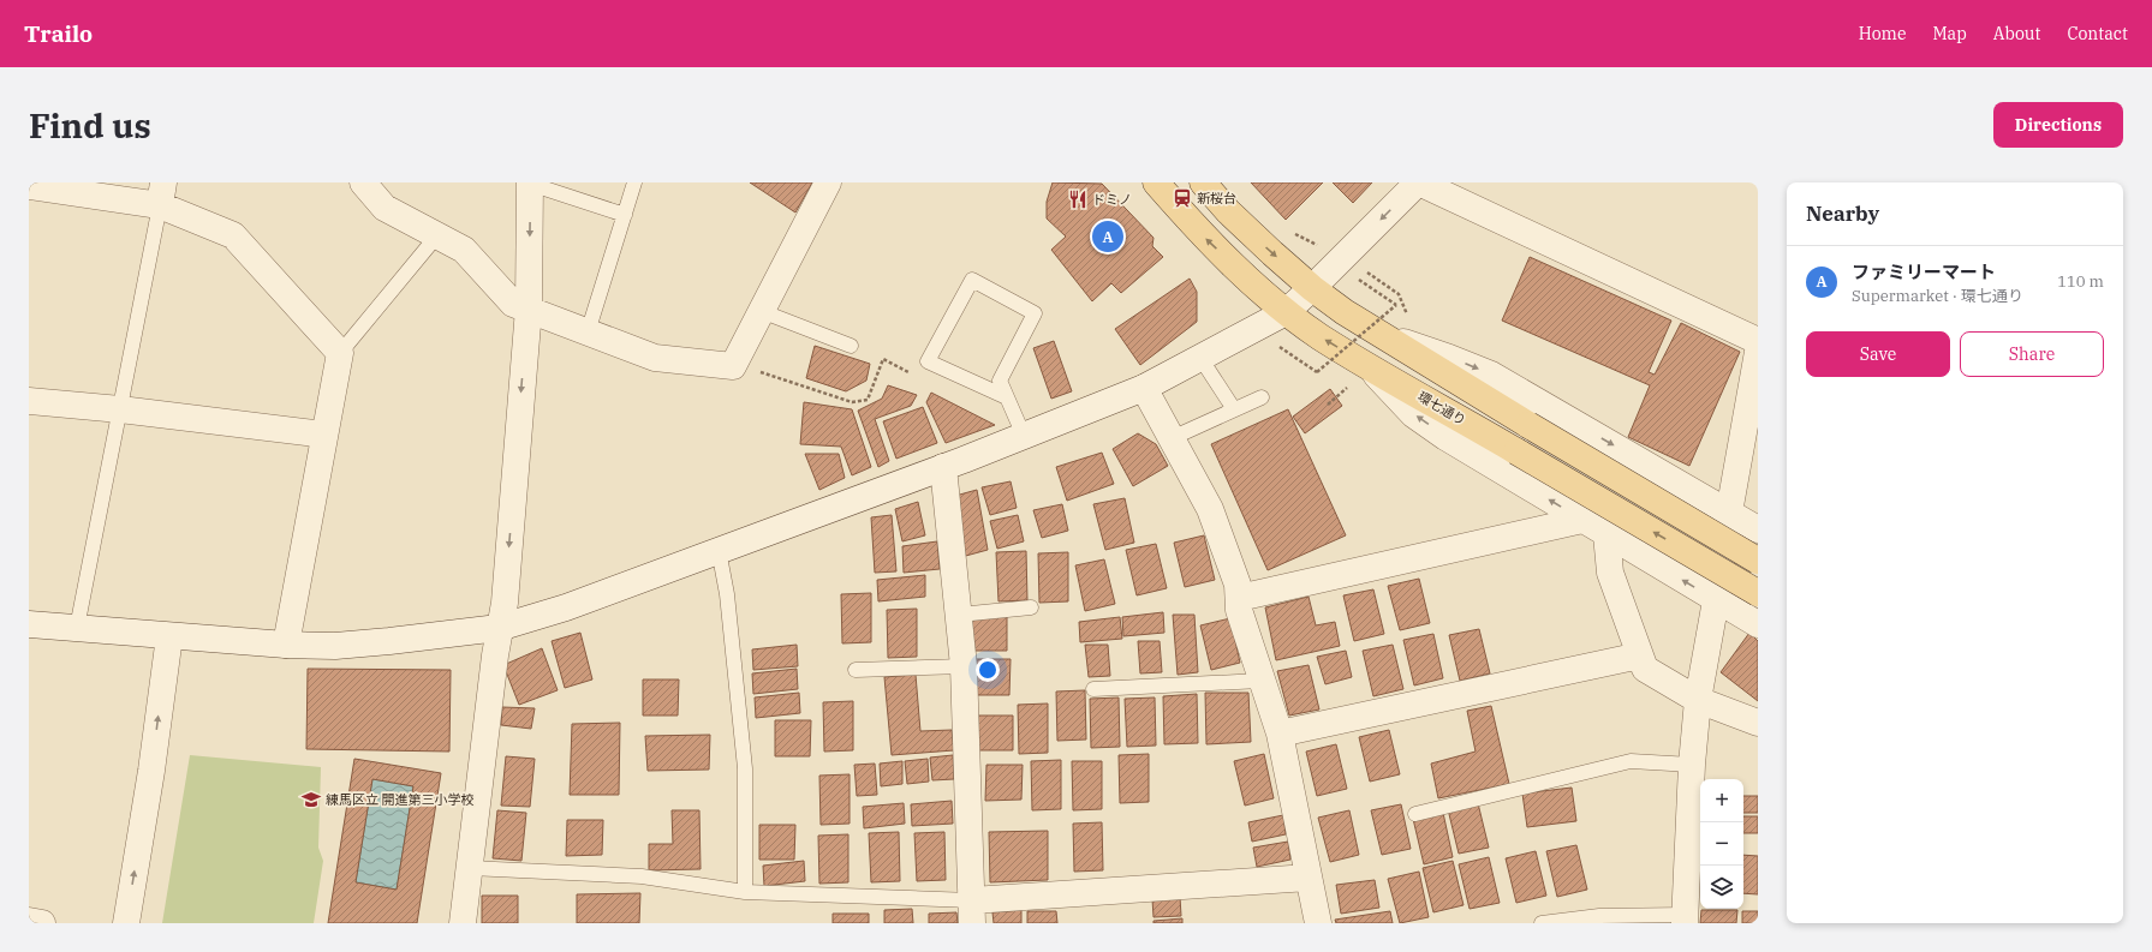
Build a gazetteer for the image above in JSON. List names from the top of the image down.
{
  "streets": {
    "main road": ["環七通り"]
  },
  "places": {
    "station": ["新桜台"],
    "restaurant": ["ドミノ"],
    "school or university": ["練馬区立 開進第三小学校"]
  },
  "page": {
    "header": "Trailo",
    "nav": [
      "Home",
      "Map",
      "About",
      "Contact"
    ],
    "buttons": [
      "Directions",
      ["Save", "Share"]
    ],
    "title": "Find us",
    "heading": "Nearby",
    "pins": "A",
    "list": [
      {
        "mark": "A",
        "name": "ファミリーマート",
        "note": "Supermarket · 環七通り",
        "value": "110 m"
      }
    ],
    "map_buttons": ["+", "−"]
  }
}
